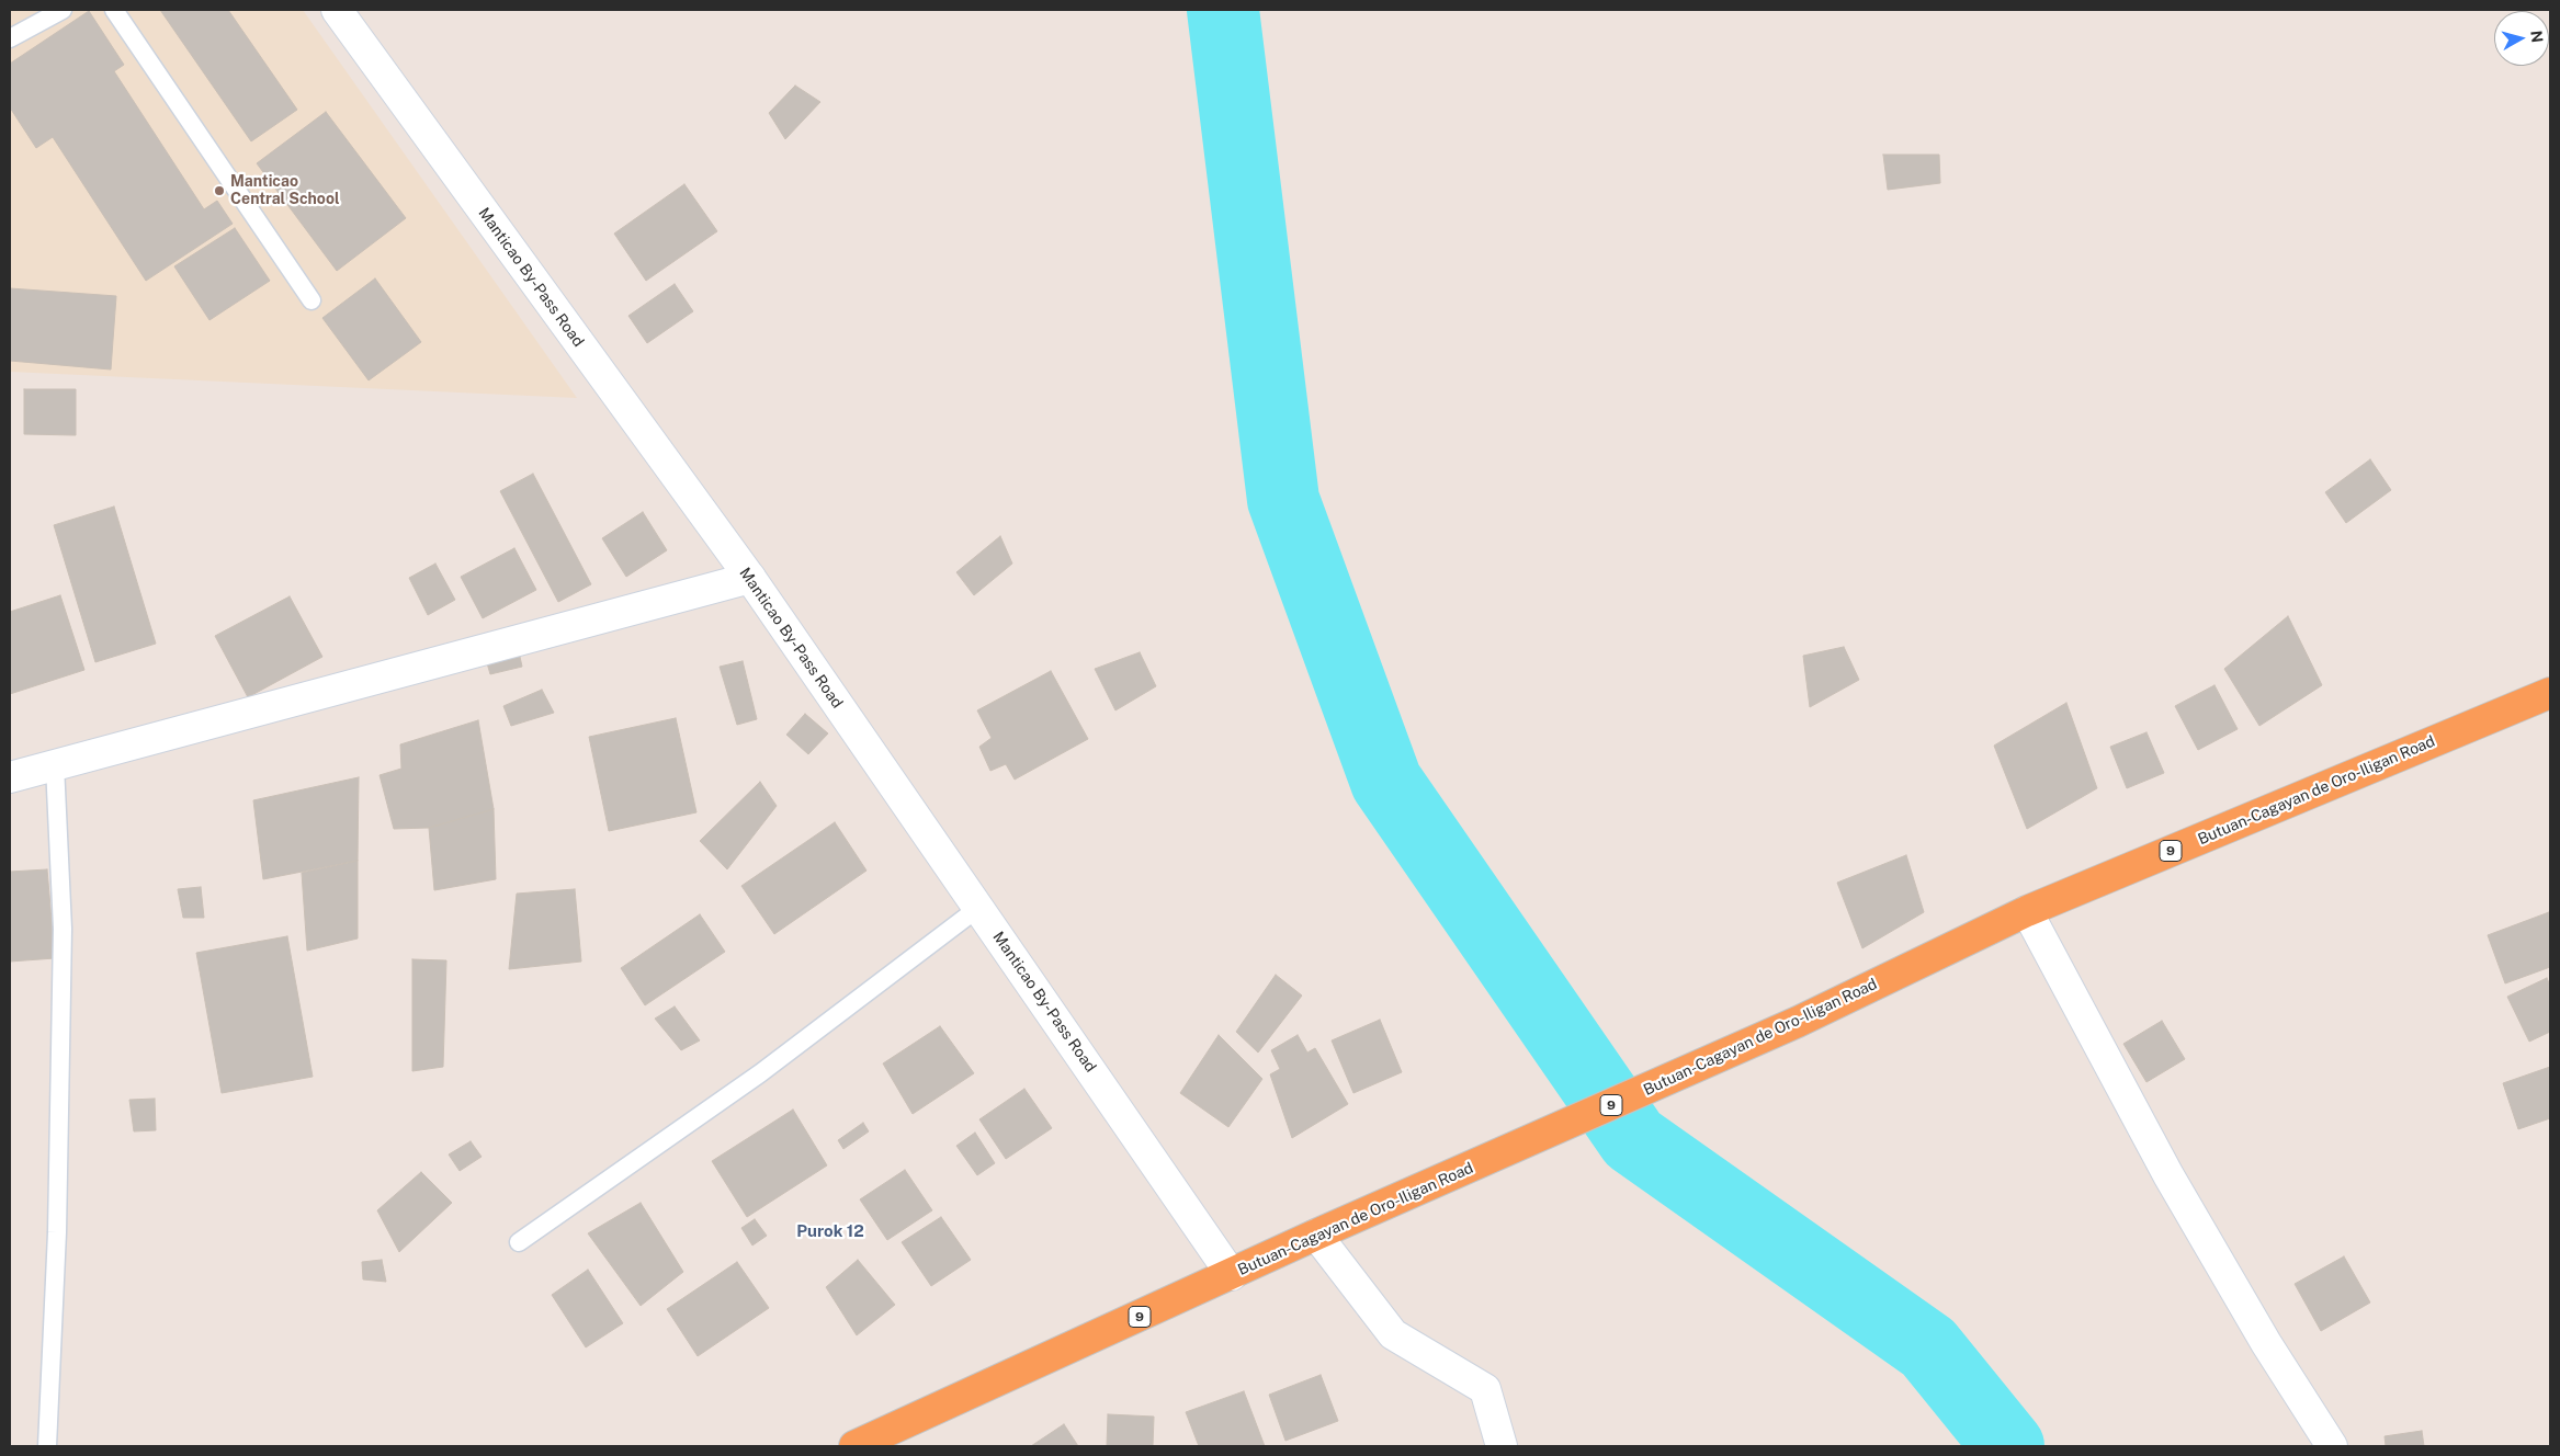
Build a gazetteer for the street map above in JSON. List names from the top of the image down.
{
  "streets": {
    "highway": ["Butuan-Cagayan de Oro-Iligan Road", "9"],
    "street": ["Manticao By-Pass Road"]
  },
  "crossings": [
    ["Manticao By-Pass Road", "Butuan-Cagayan de Oro-Iligan Road"]
  ],
  "districts": ["Purok 12"],
  "places": ["Manticao Central School"],
  "north": "right"
}
